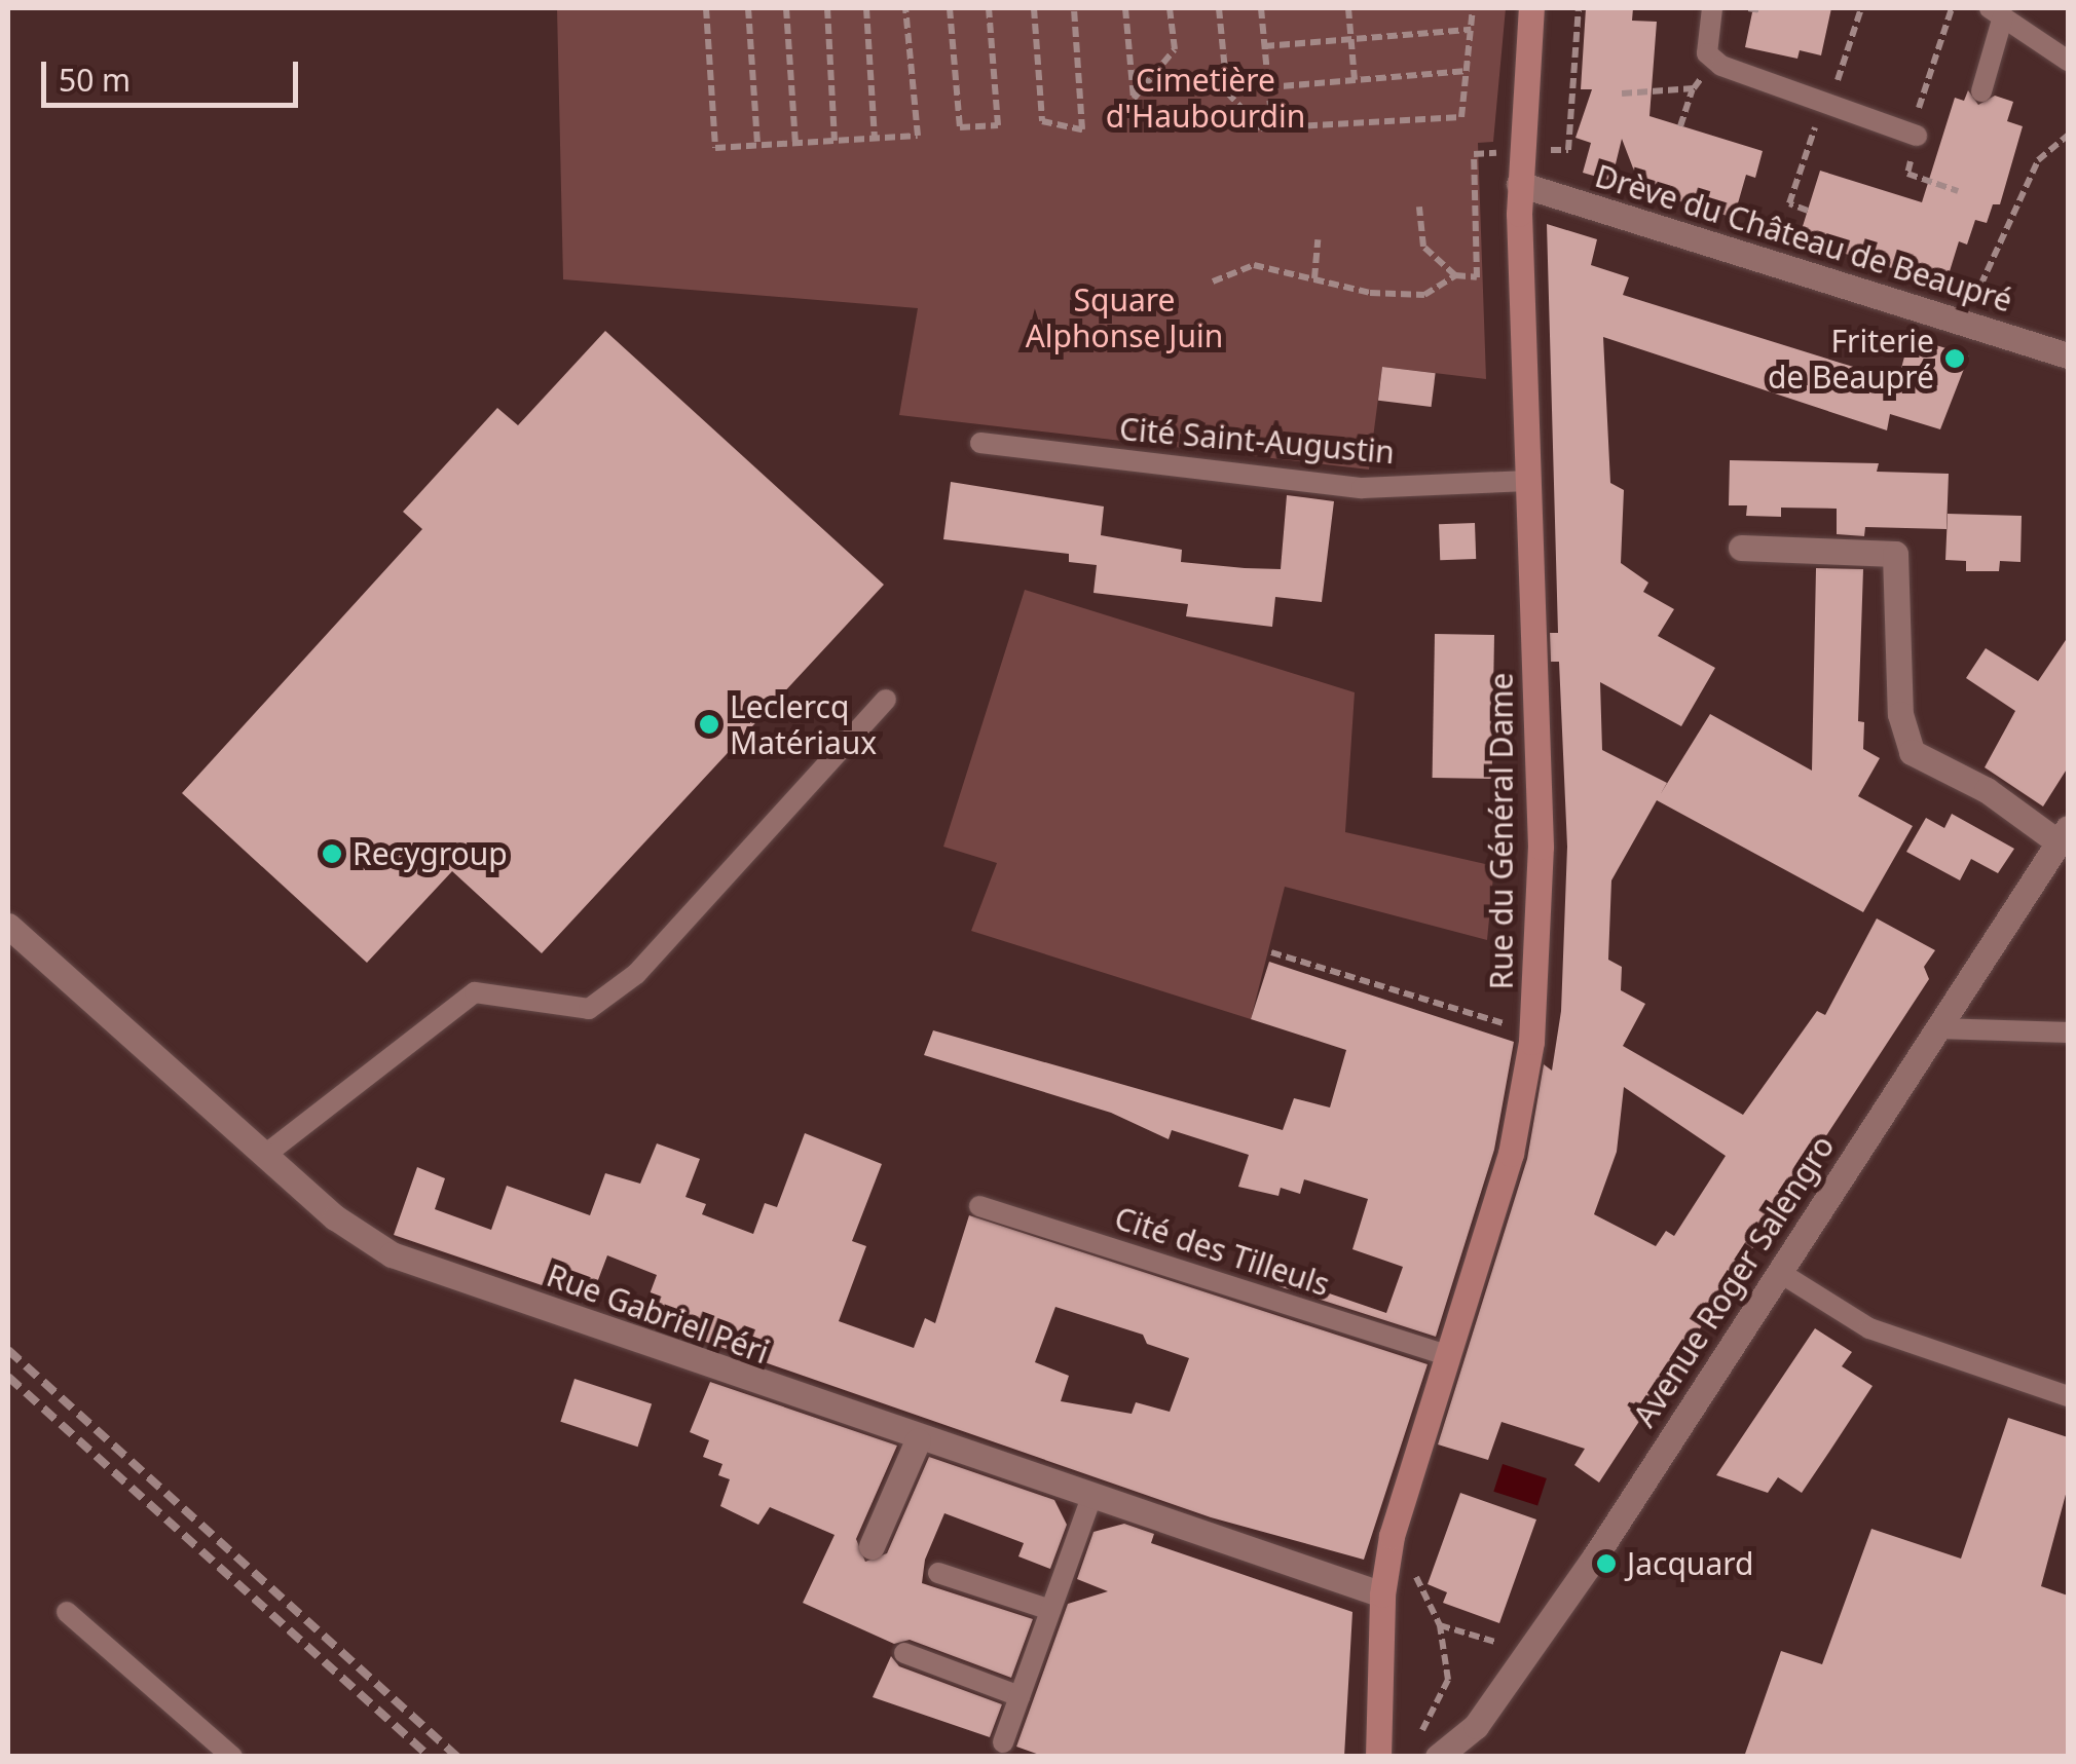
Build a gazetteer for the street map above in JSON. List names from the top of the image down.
{
  "streets": {
    "street": [
      "Drève du Château de Beaupré",
      "Rue du Général Dame",
      "Avenue Roger Salengro",
      "Rue Gabriel Péri"
    ],
    "lane": ["Cité Saint-Augustin", "Cité des Tilleuls"]
  },
  "crossings": [
    ["Drève du Château de Beaupré", "Rue du Général Dame"],
    ["Cité Saint-Augustin", "Rue du Général Dame"],
    ["Rue du Général Dame", "Cité des Tilleuls"],
    ["Rue du Général Dame", "Rue Gabriel Péri"]
  ],
  "parks": ["Cimetière d'Haubourdin", "Square Alphonse Juin"],
  "places": [
    "Friterie de Beaupré",
    "Leclercq Matériaux",
    "Recygroup",
    "Jacquard"
  ],
  "scale_bar": "50 m"
}
